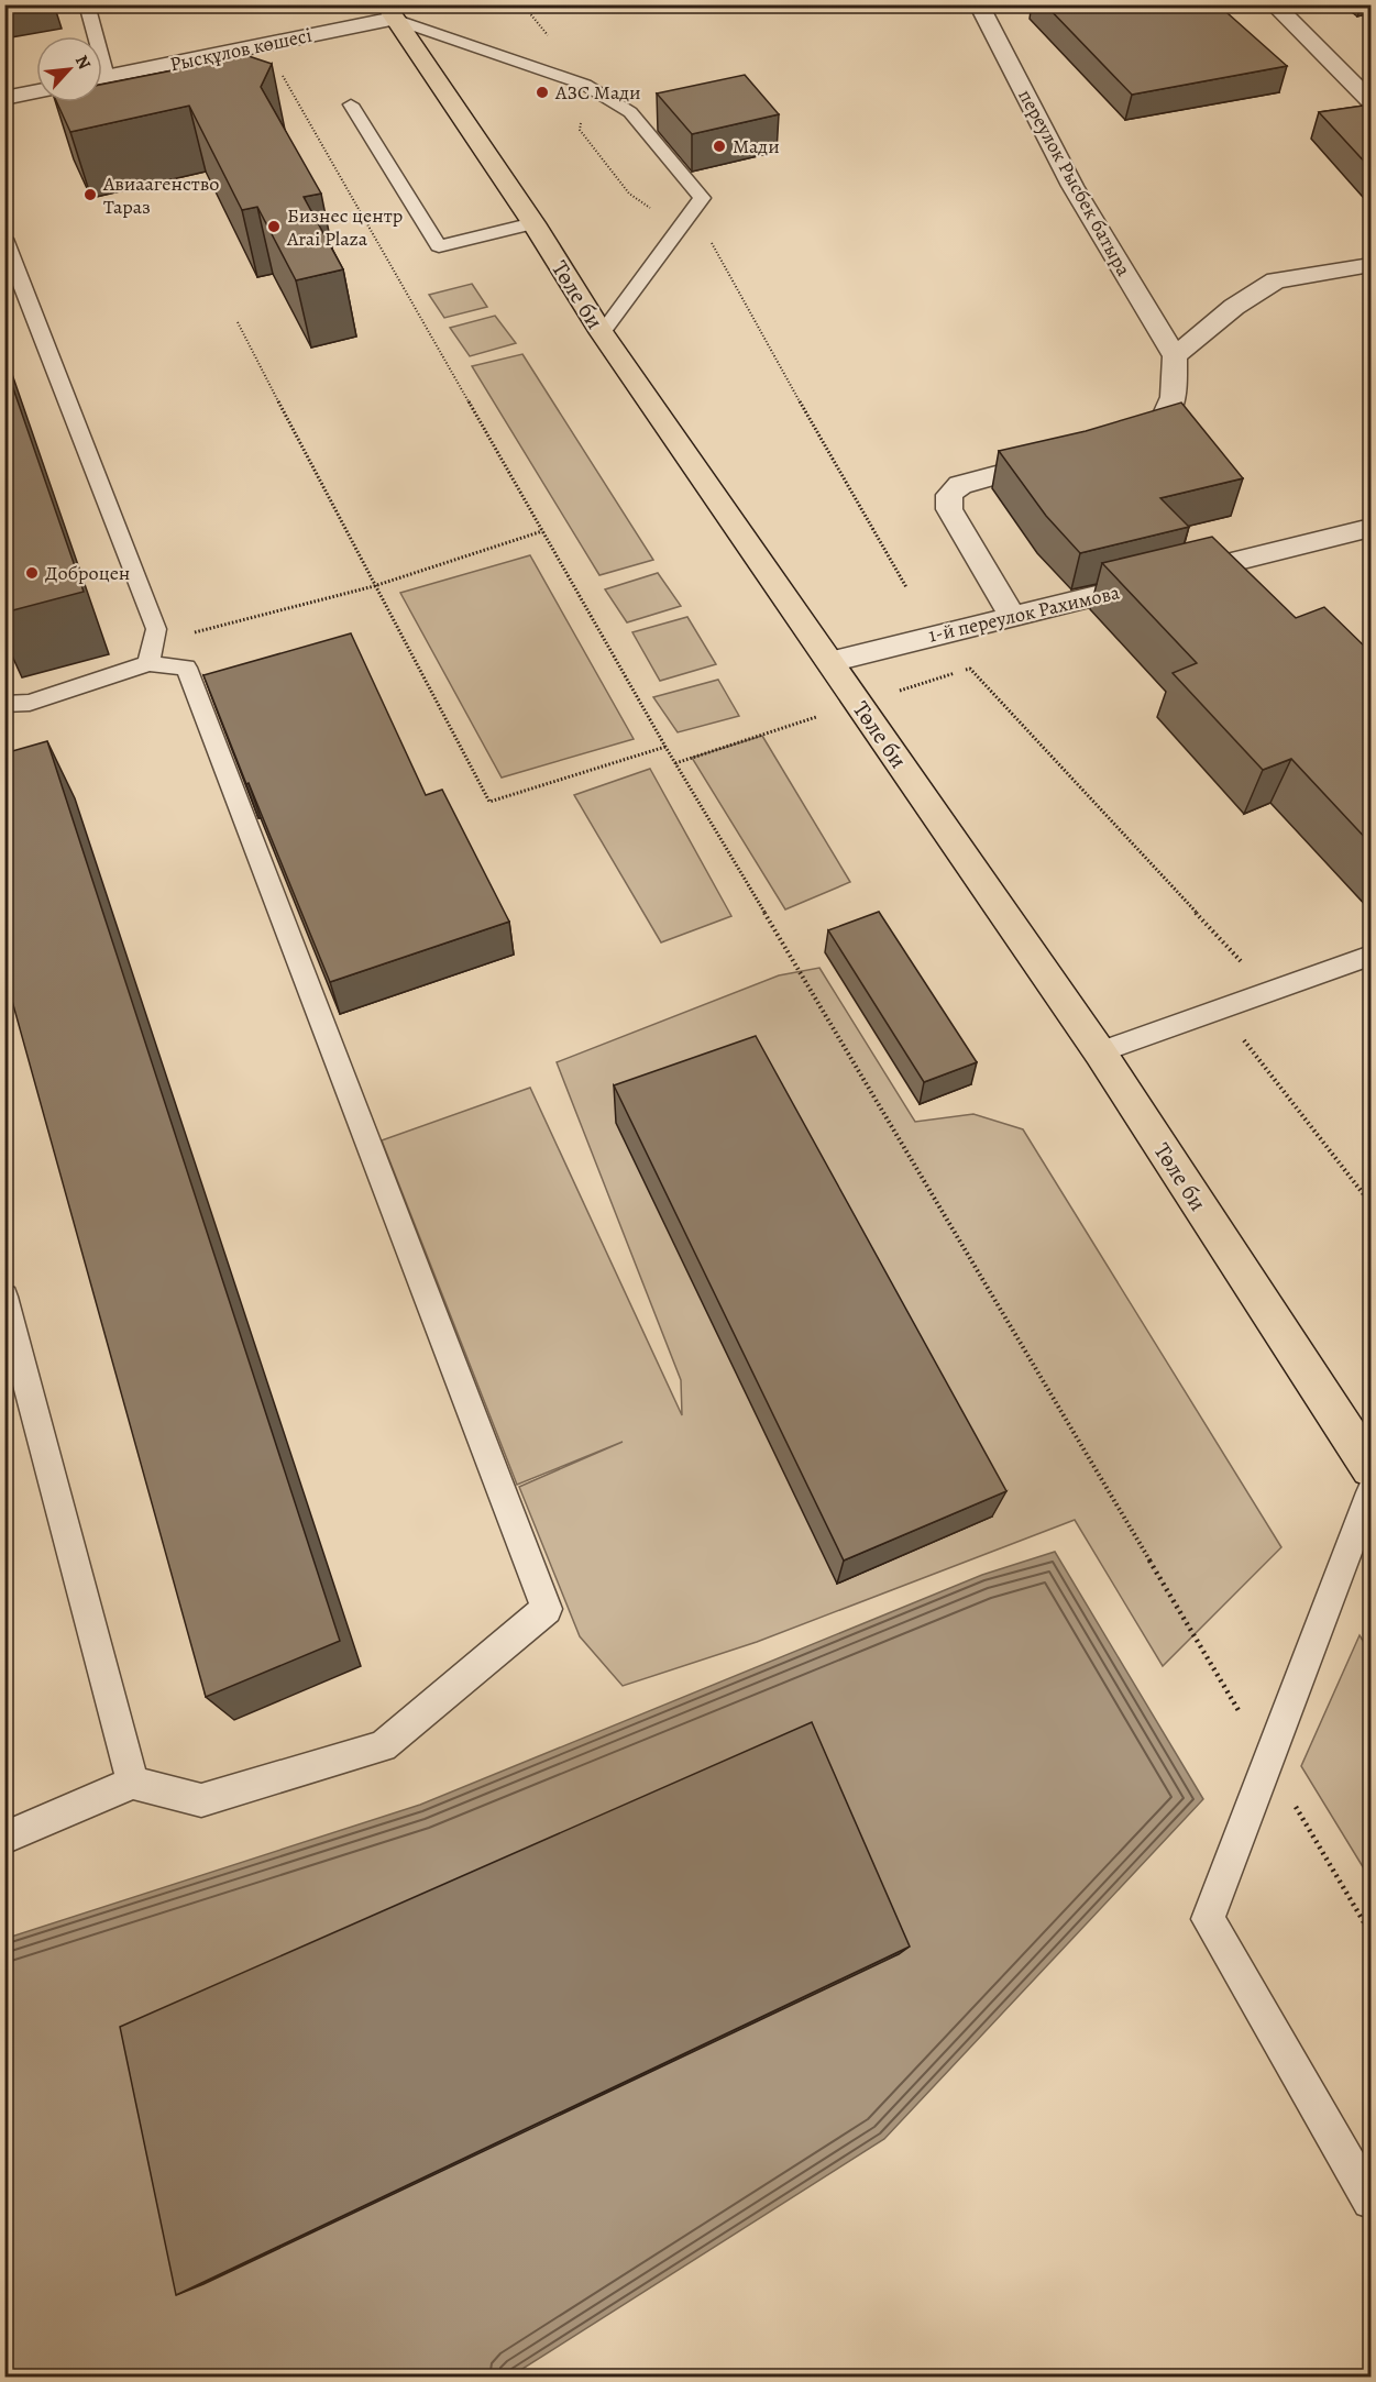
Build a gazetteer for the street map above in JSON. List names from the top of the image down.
{
  "streets": {
    "main road": ["Төле би"],
    "street": ["Рысқұлов көшесі", "переулок Рысбек батыра", "1-й переулок Рахимова"]
  },
  "crossings": [
    ["Рысқұлов көшесі", "Төле би"],
    ["Төле би", "1-й переулок Рахимова"]
  ],
  "places": [
    "АЗС Мади",
    "Мади",
    "Авиаагенство Тараз",
    "Бизнес центр Arai Plaza",
    "Доброцен"
  ],
  "north": "top right"
}
